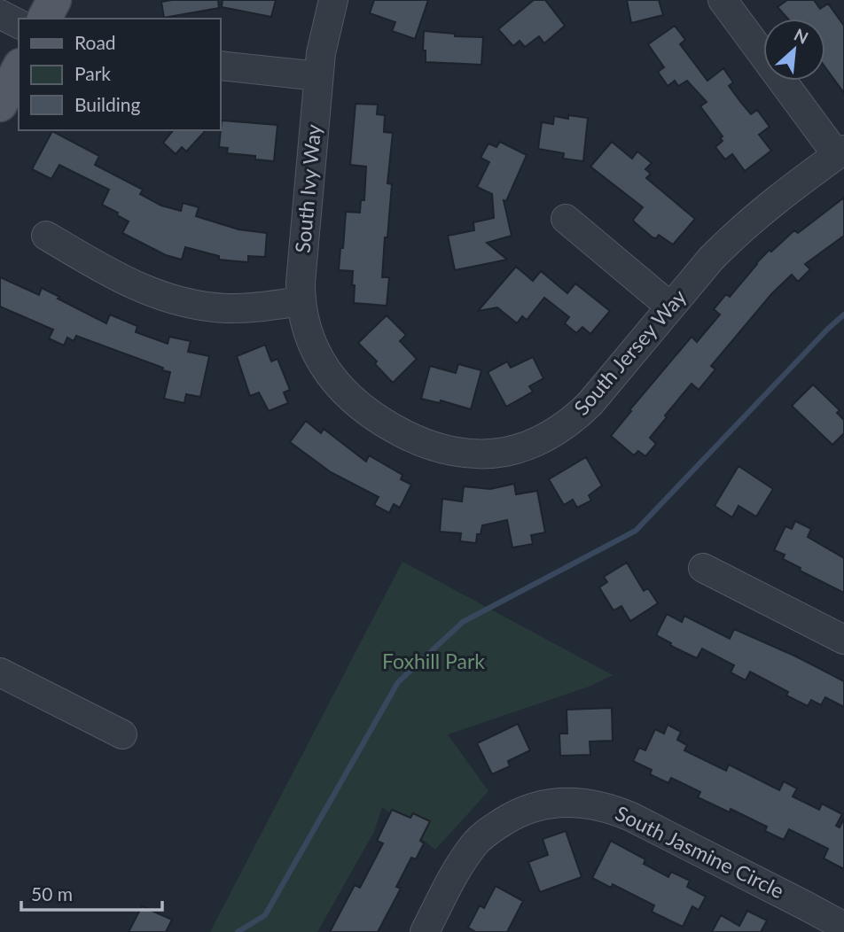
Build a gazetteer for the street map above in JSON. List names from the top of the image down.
{
  "streets": {
    "street": ["South Ivy Way", "South Jersey Way", "South Jasmine Circle"]
  },
  "crossings": [
    ["South Ivy Way", "South Jersey Way"]
  ],
  "parks": ["Foxhill Park"],
  "legend": ["Road", "Park", "Building"],
  "scale_bar": "50 m",
  "north": "top right"
}
